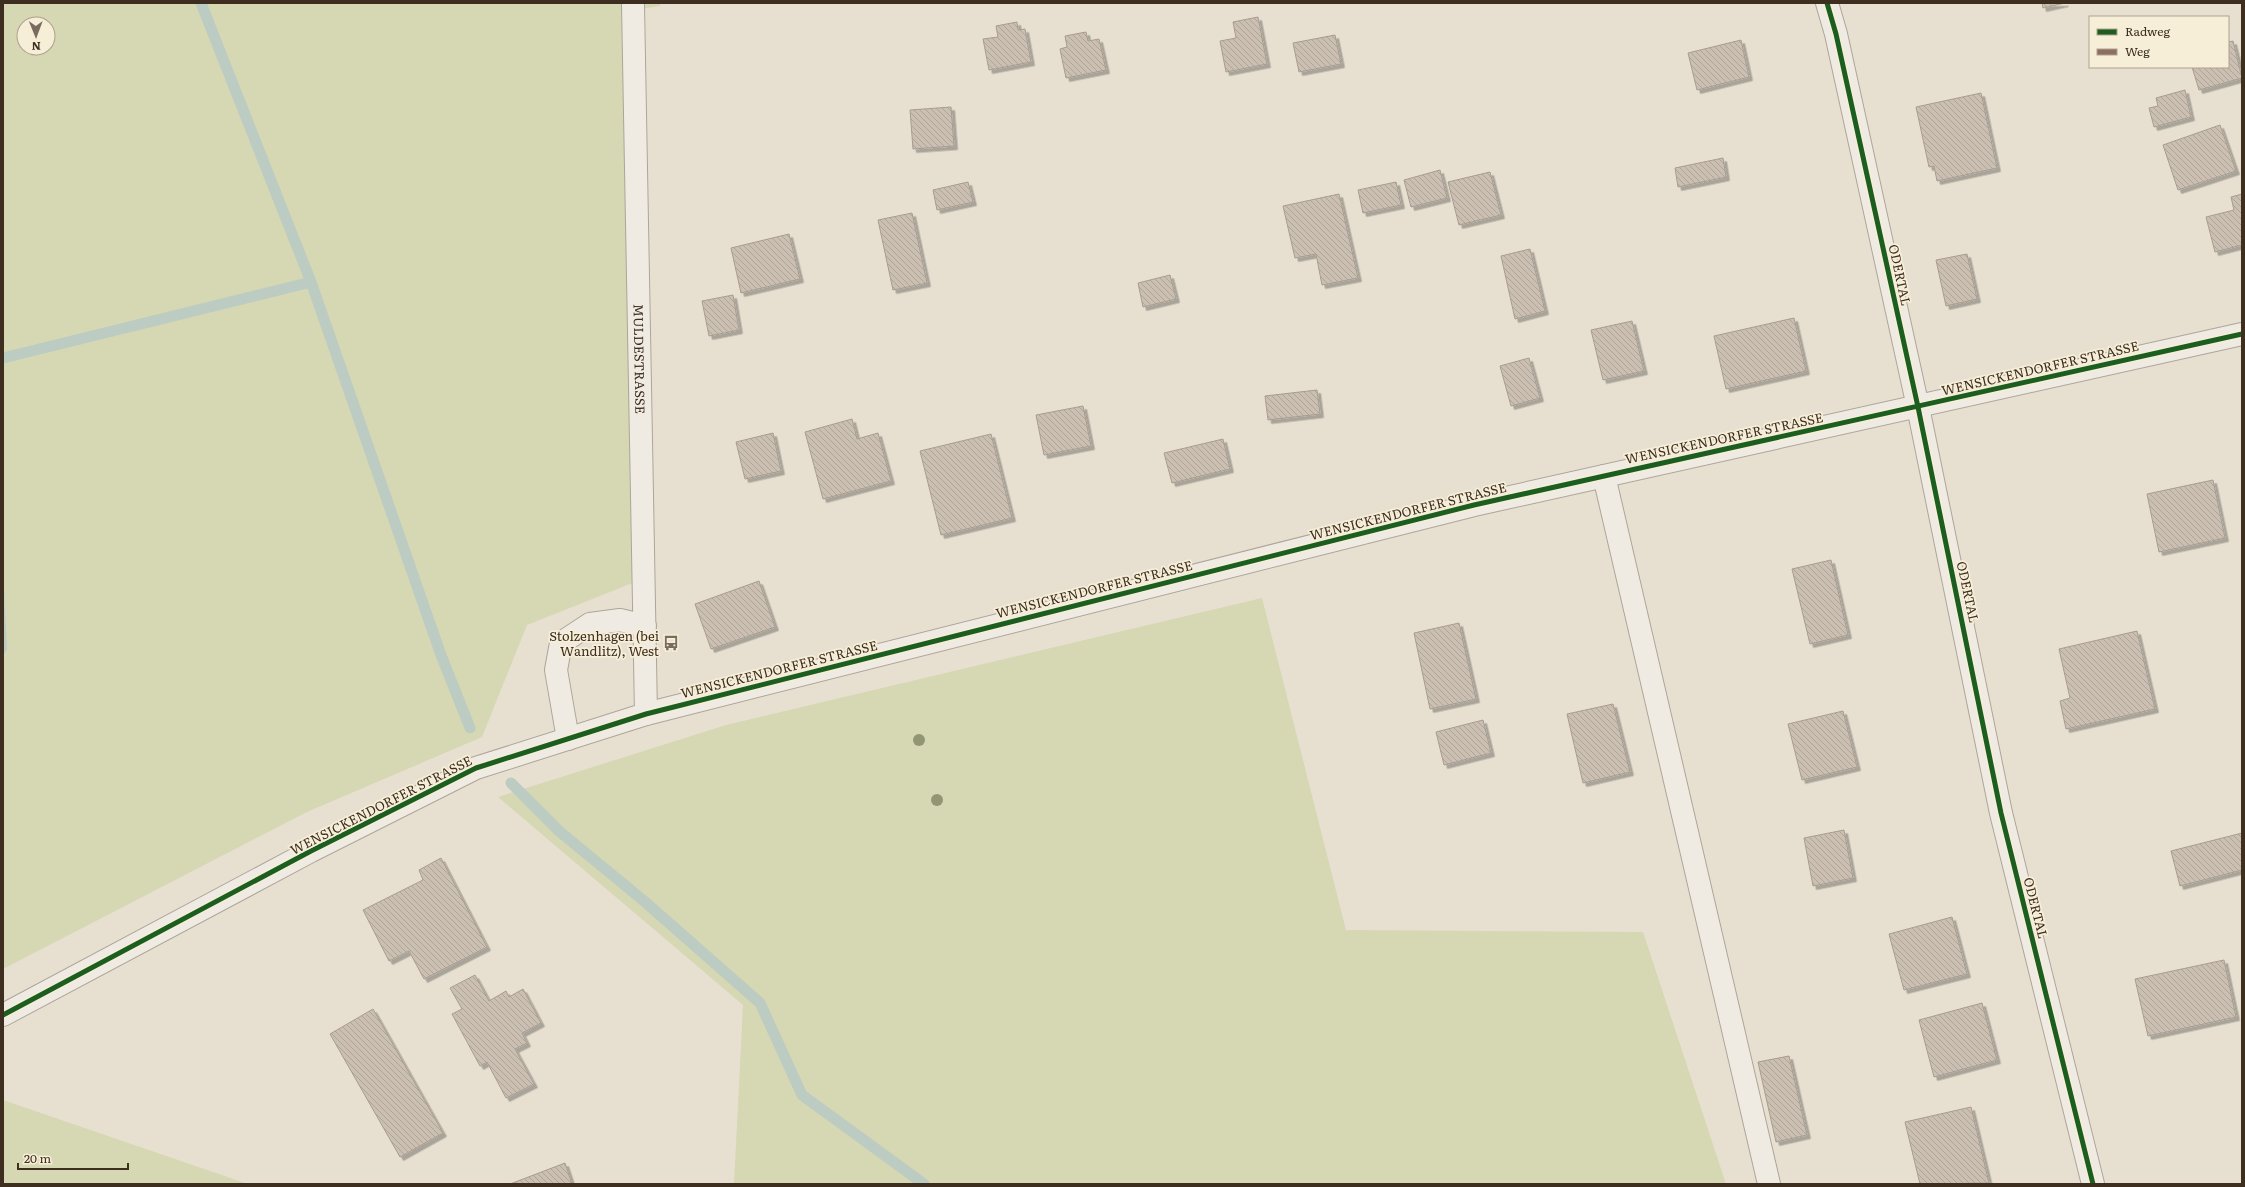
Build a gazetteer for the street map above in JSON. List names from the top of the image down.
{
  "streets": {
    "street": ["ODERTAL", "MULDESTRASSE", "WENSICKENDORFER STRASSE"]
  },
  "crossings": [
    ["ODERTAL", "WENSICKENDORFER STRASSE"],
    ["MULDESTRASSE", "WENSICKENDORFER STRASSE"]
  ],
  "places": {
    "bus stop": ["Stolzenhagen (bei Wandlitz), West"]
  },
  "legend": ["Radweg", "Weg"],
  "scale_bar": "20 m",
  "north": "bottom"
}
